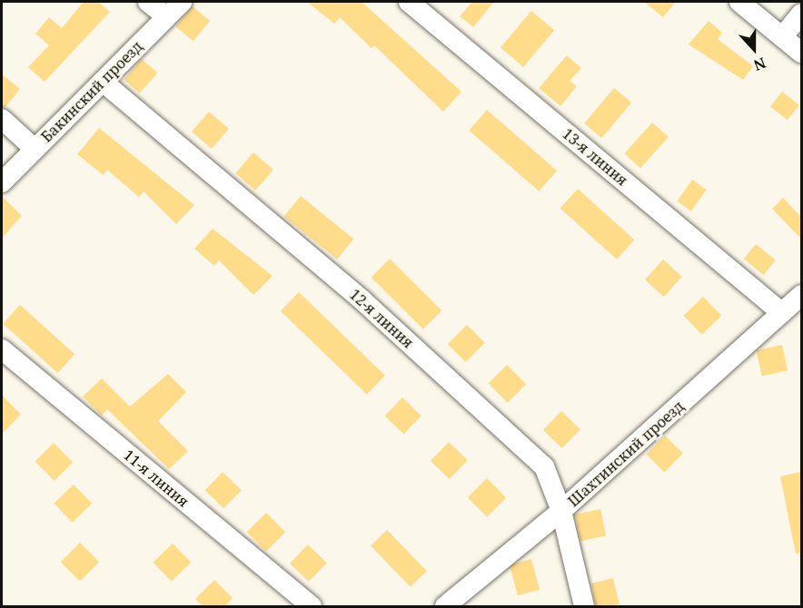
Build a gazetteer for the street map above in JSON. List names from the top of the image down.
{
  "streets": {
    "street": [
      "Бакинский проезд",
      "13-я линия",
      "12-я линия",
      "Шахтинский проезд",
      "11-я линия"
    ]
  },
  "crossings": [
    ["Бакинский проезд", "12-я линия"],
    ["13-я линия", "Шахтинский проезд"],
    ["12-я линия", "Шахтинский проезд"]
  ],
  "north": "bottom"
}
